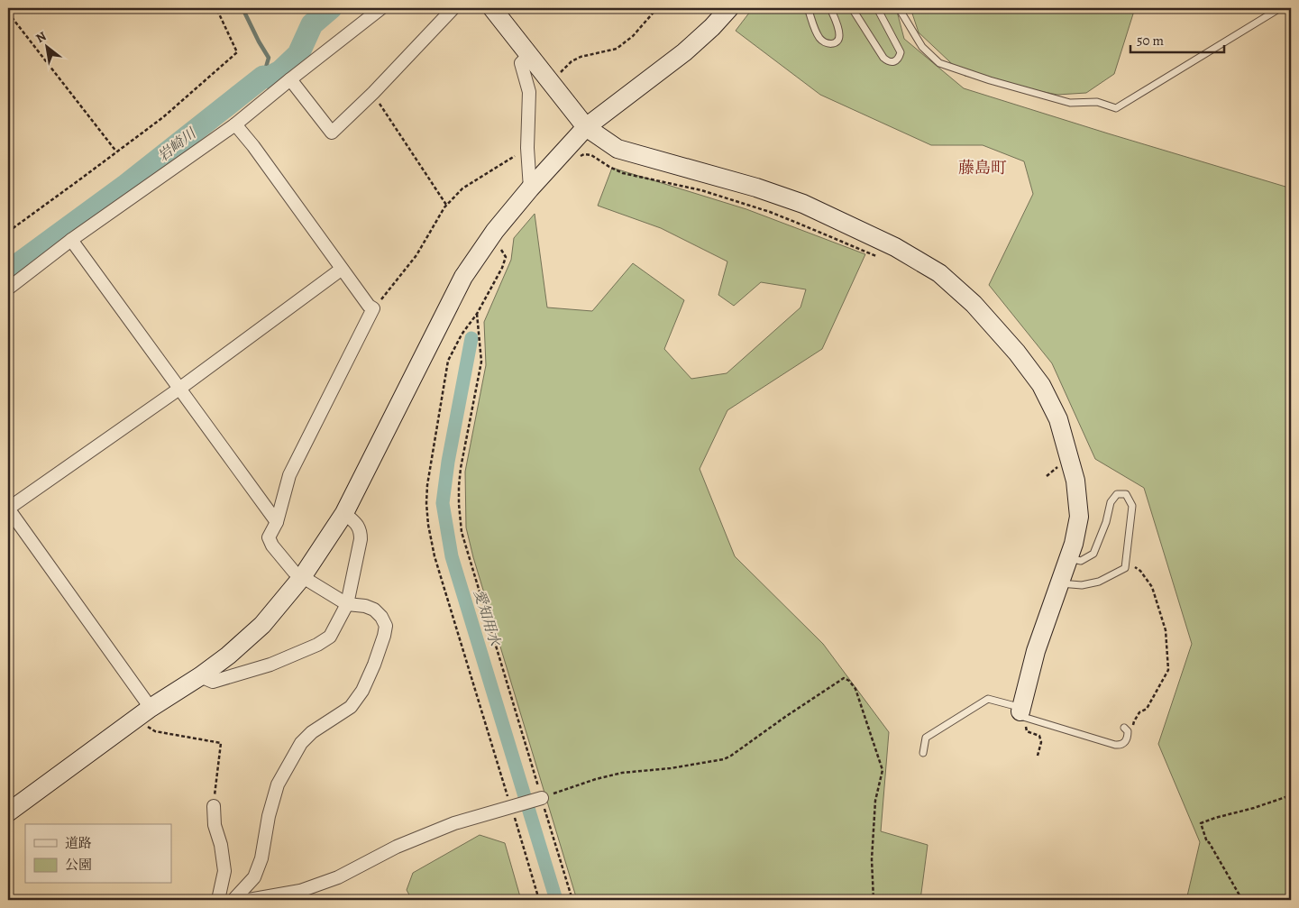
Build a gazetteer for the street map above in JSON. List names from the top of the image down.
{
  "districts": ["藤島町"],
  "water": ["岩崎川", "愛知用水"],
  "legend": ["道路", "公園"],
  "scale_bar": "50 m",
  "north": "top left"
}
